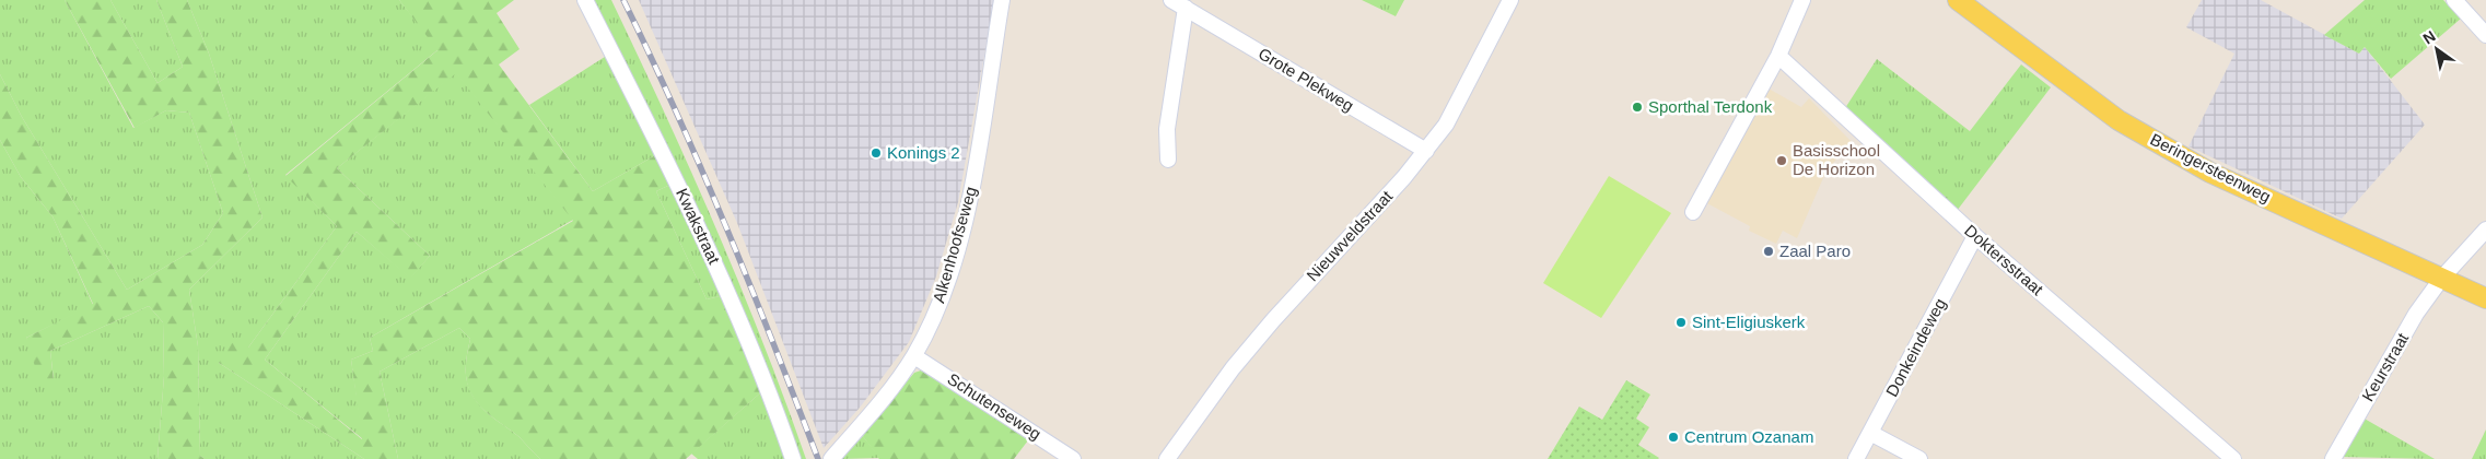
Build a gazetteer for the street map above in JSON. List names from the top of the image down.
{
  "streets": {
    "main road": ["Beringersteenweg"],
    "street": [
      "Grote Plekweg",
      "Kwakstraat",
      "Nieuwveldstraat",
      "Alkenhoofseweg",
      "Doktersstraat",
      "Donkeindeweg",
      "Keurstraat",
      "Schutenseweg"
    ]
  },
  "crossings": [
    ["Grote Plekweg", "Nieuwveldstraat"],
    ["Beringersteenweg", "Keurstraat"],
    ["Alkenhoofseweg", "Schutenseweg"],
    ["Doktersstraat", "Donkeindeweg"]
  ],
  "places": [
    "Sporthal Terdonk",
    "Konings 2",
    "Basisschool De Horizon",
    "Zaal Paro",
    "Sint-Eligiuskerk",
    "Centrum Ozanam"
  ],
  "north": "top left"
}
